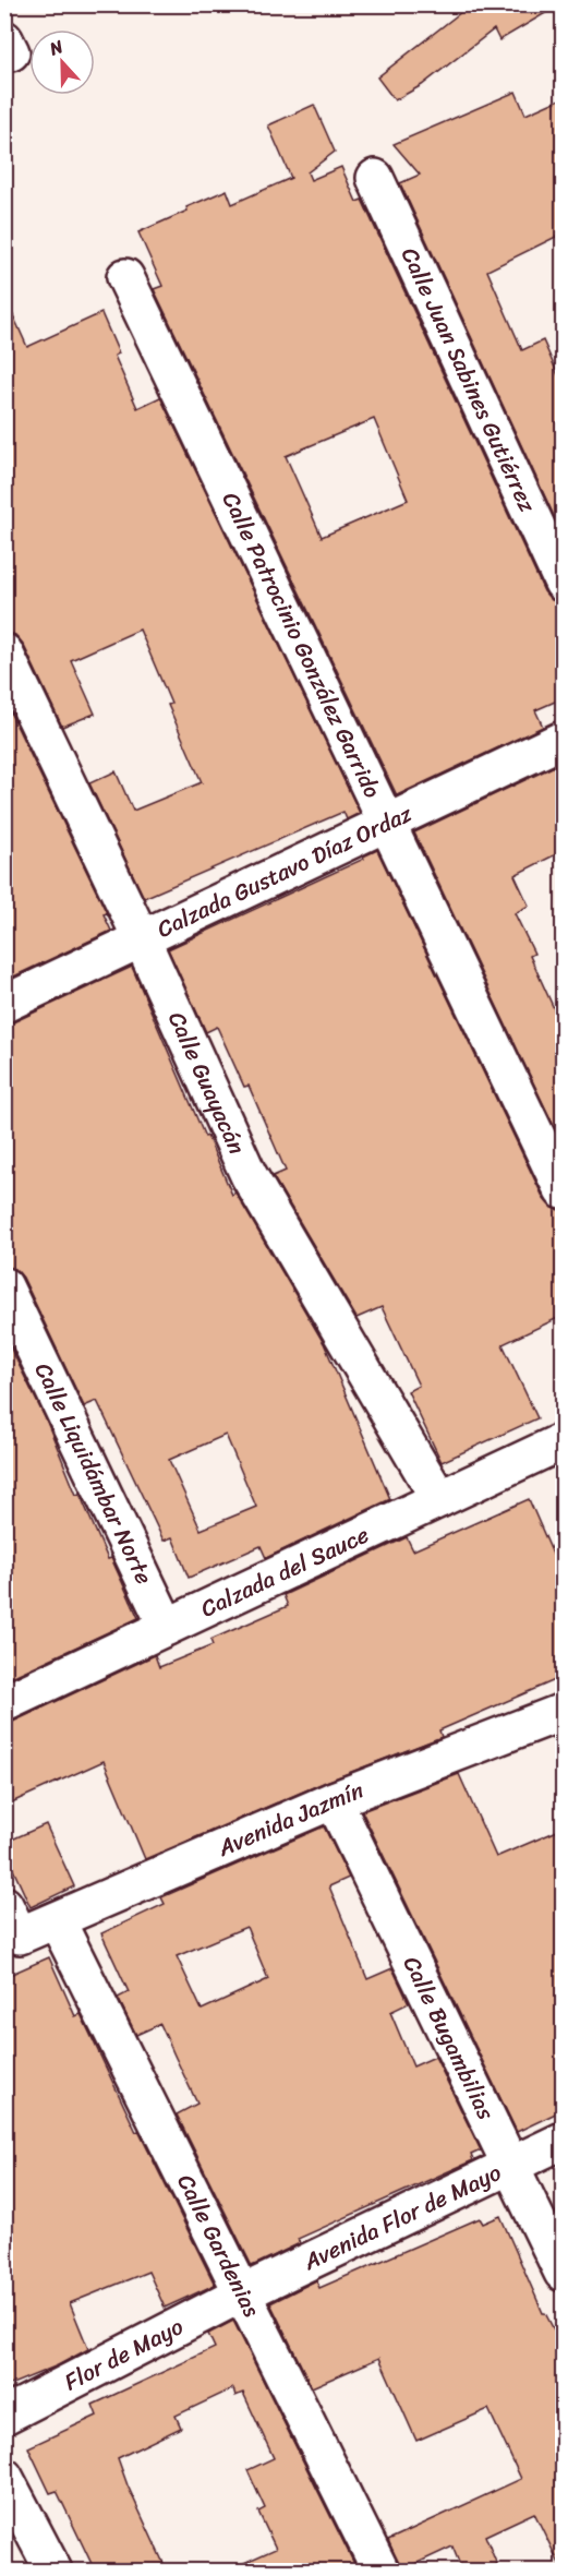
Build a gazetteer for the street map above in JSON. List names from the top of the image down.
{
  "streets": {
    "street": [
      "Calle Juan Sabines Gutiérrez",
      "Calle Patrocinio González Garrido",
      "Calzada Gustavo Díaz Ordaz",
      "Calle Guayacán",
      "Calle Liquidámbar Norte",
      "Calzada del Sauce",
      "Avenida Jazmín",
      "Calle Bugambilias",
      "Avenida Flor de Mayo",
      "Calle Gardenias",
      "Flor de Mayo"
    ]
  },
  "crossings": [
    ["Calle Patrocinio González Garrido", "Calzada Gustavo Díaz Ordaz"],
    ["Calzada Gustavo Díaz Ordaz", "Calle Guayacán"],
    ["Calle Guayacán", "Calzada del Sauce"],
    ["Calle Liquidámbar Norte", "Calzada del Sauce"],
    ["Avenida Jazmín", "Calle Bugambilias"],
    ["Avenida Jazmín", "Calle Gardenias"],
    ["Calle Bugambilias", "Avenida Flor de Mayo"],
    ["Avenida Flor de Mayo", "Calle Gardenias"],
    ["Avenida Flor de Mayo", "Flor de Mayo"],
    ["Calle Gardenias", "Flor de Mayo"]
  ],
  "north": "top"
}
